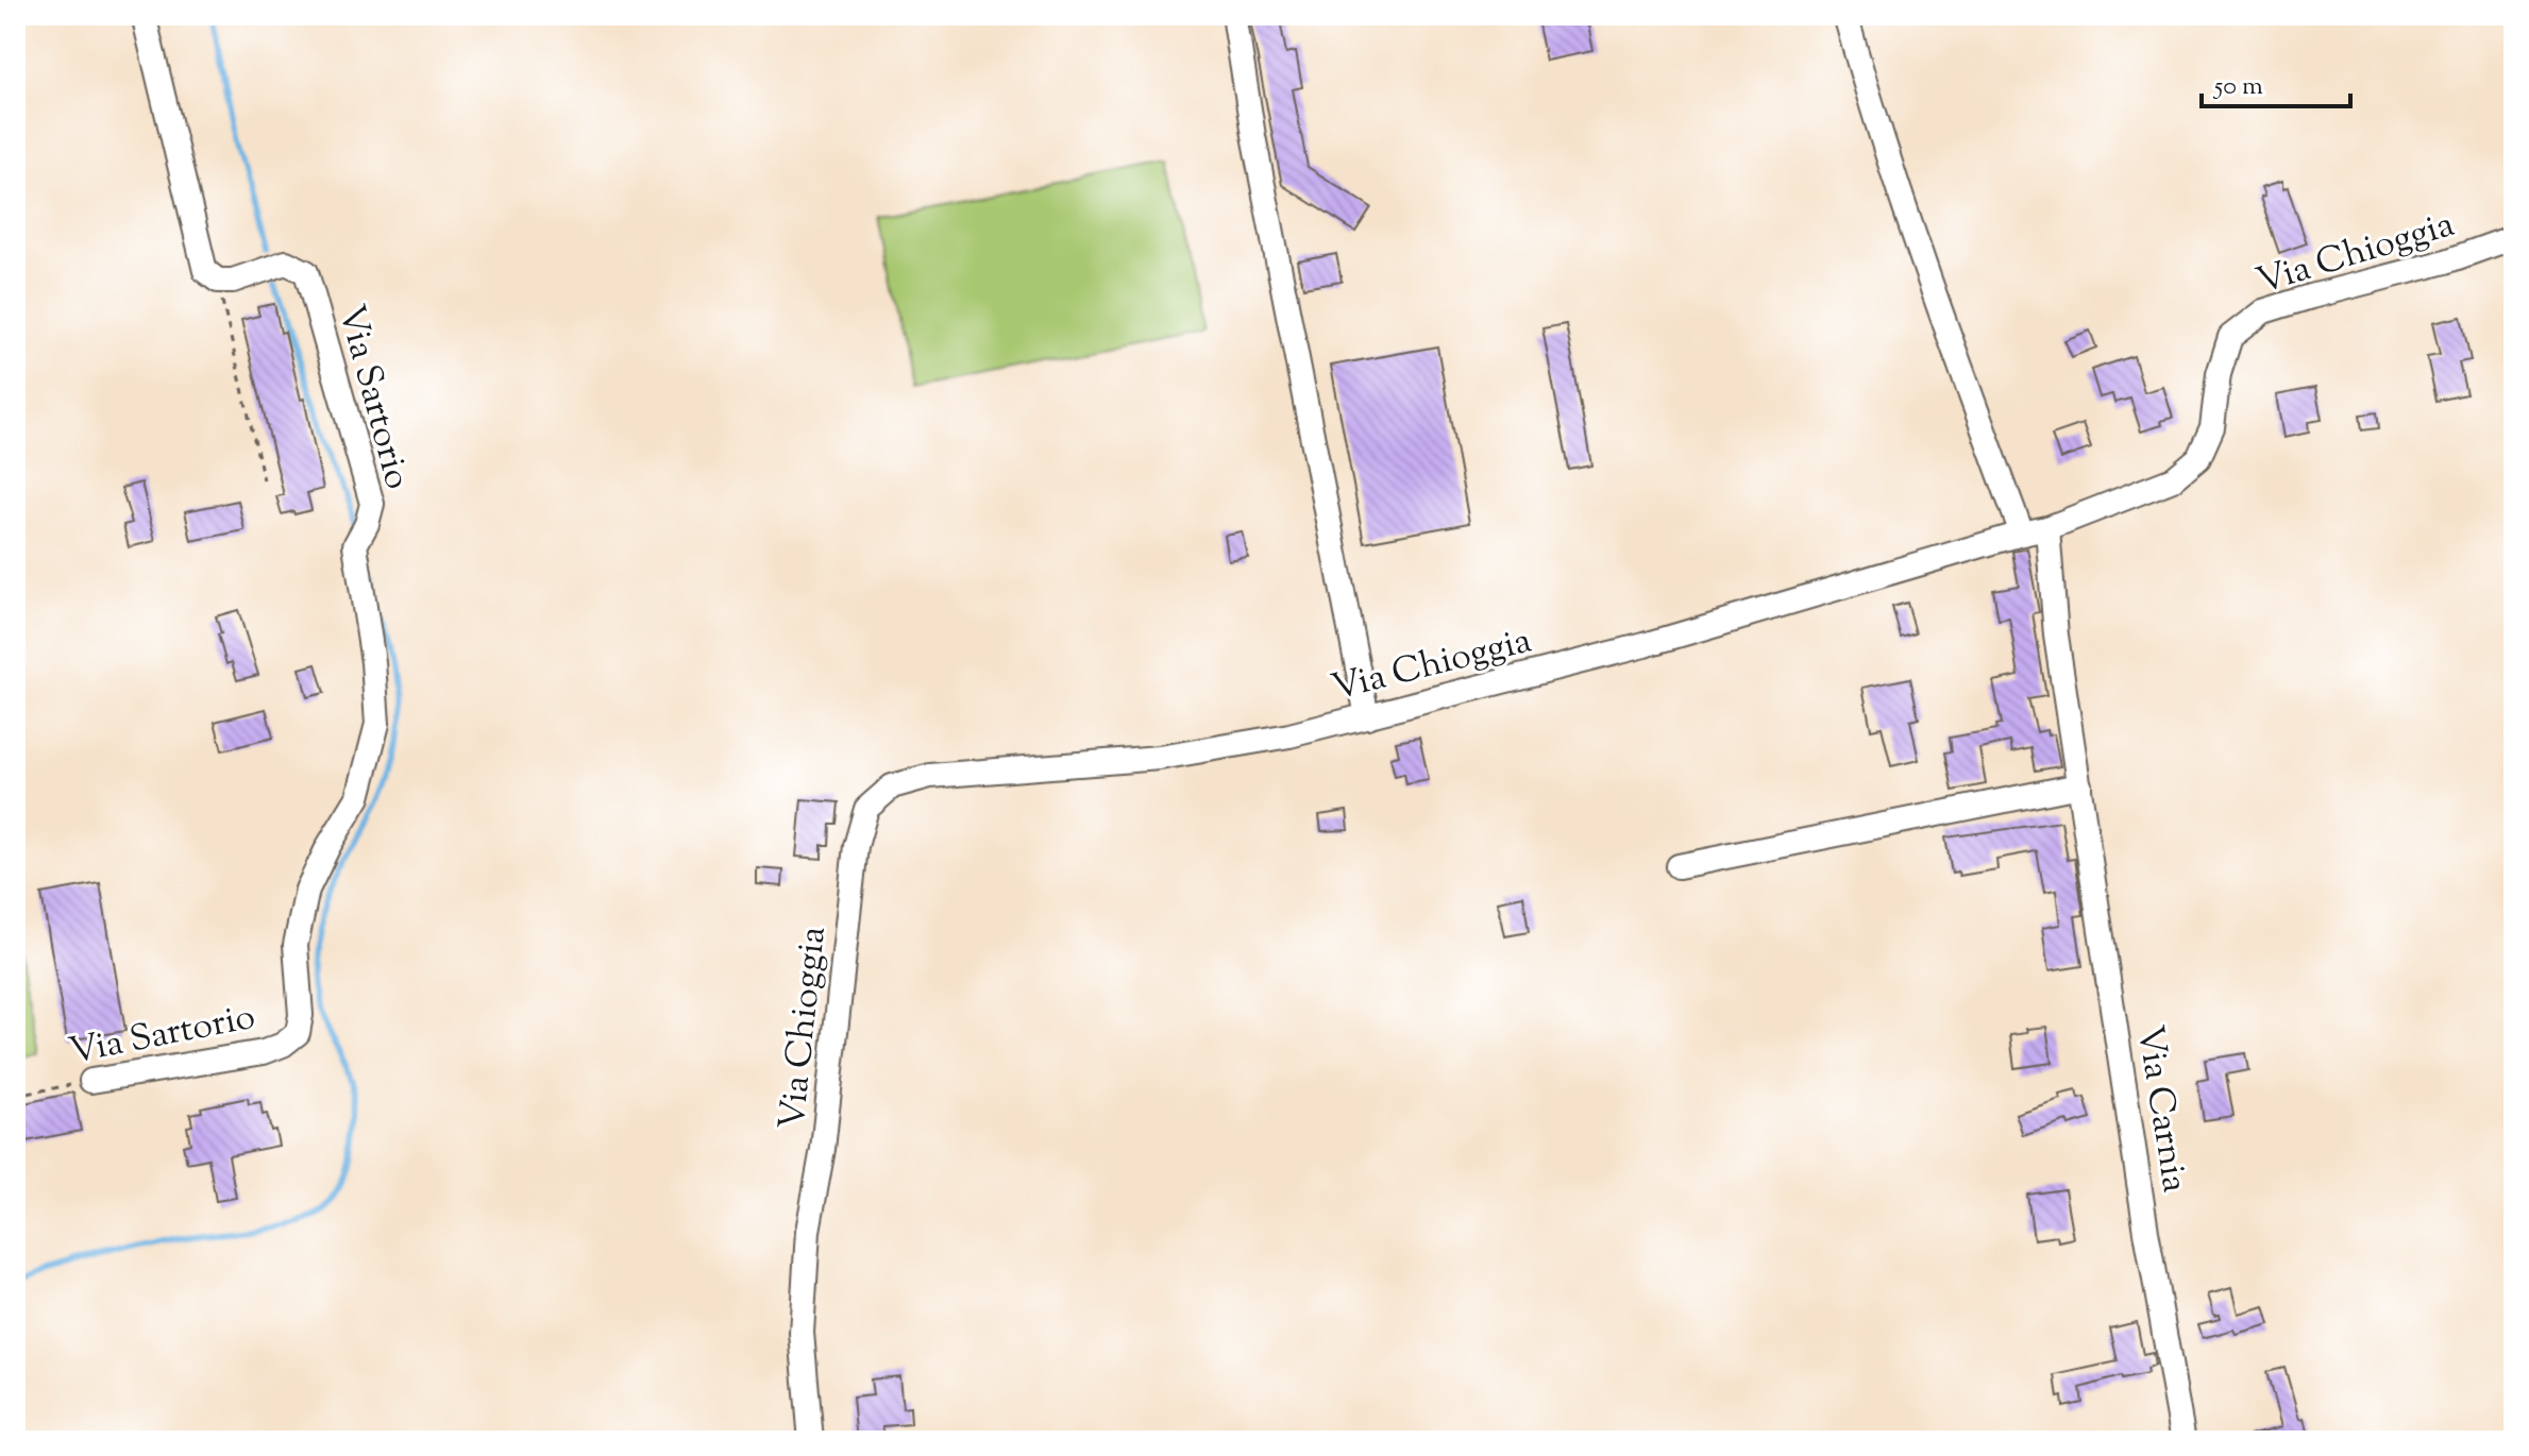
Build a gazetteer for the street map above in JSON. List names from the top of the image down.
{
  "streets": {
    "street": ["Via Chioggia", "Via Sartorio", "Via Carnia"]
  },
  "crossings": [
    ["Via Chioggia", "Via Carnia"]
  ],
  "scale_bar": "50 m"
}
